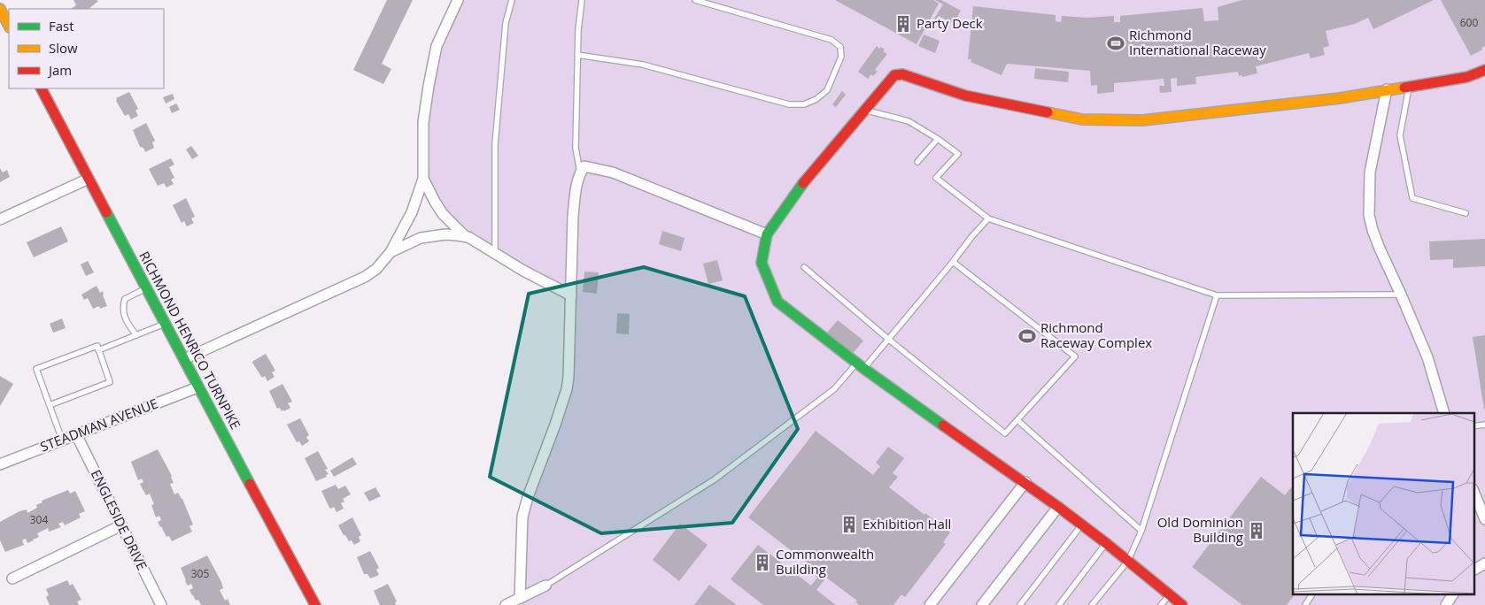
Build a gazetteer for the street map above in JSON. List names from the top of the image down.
{
  "streets": {
    "street": ["RICHMOND HENRICO TURNPIKE", "STEADMAN AVENUE", "ENGLESIDE DRIVE"]
  },
  "crossings": [
    ["RICHMOND HENRICO TURNPIKE", "STEADMAN AVENUE"],
    ["STEADMAN AVENUE", "ENGLESIDE DRIVE"]
  ],
  "places": {
    "building": [
      "Party Deck",
      "Exhibition Hall",
      "Old Dominion Building",
      "Commonwealth Building"
    ],
    "sports": ["Richmond International Raceway", "Richmond Raceway Complex"]
  },
  "house_numbers": ["600", "304", "305"],
  "legend": ["Fast", "Slow", "Jam"]
}
